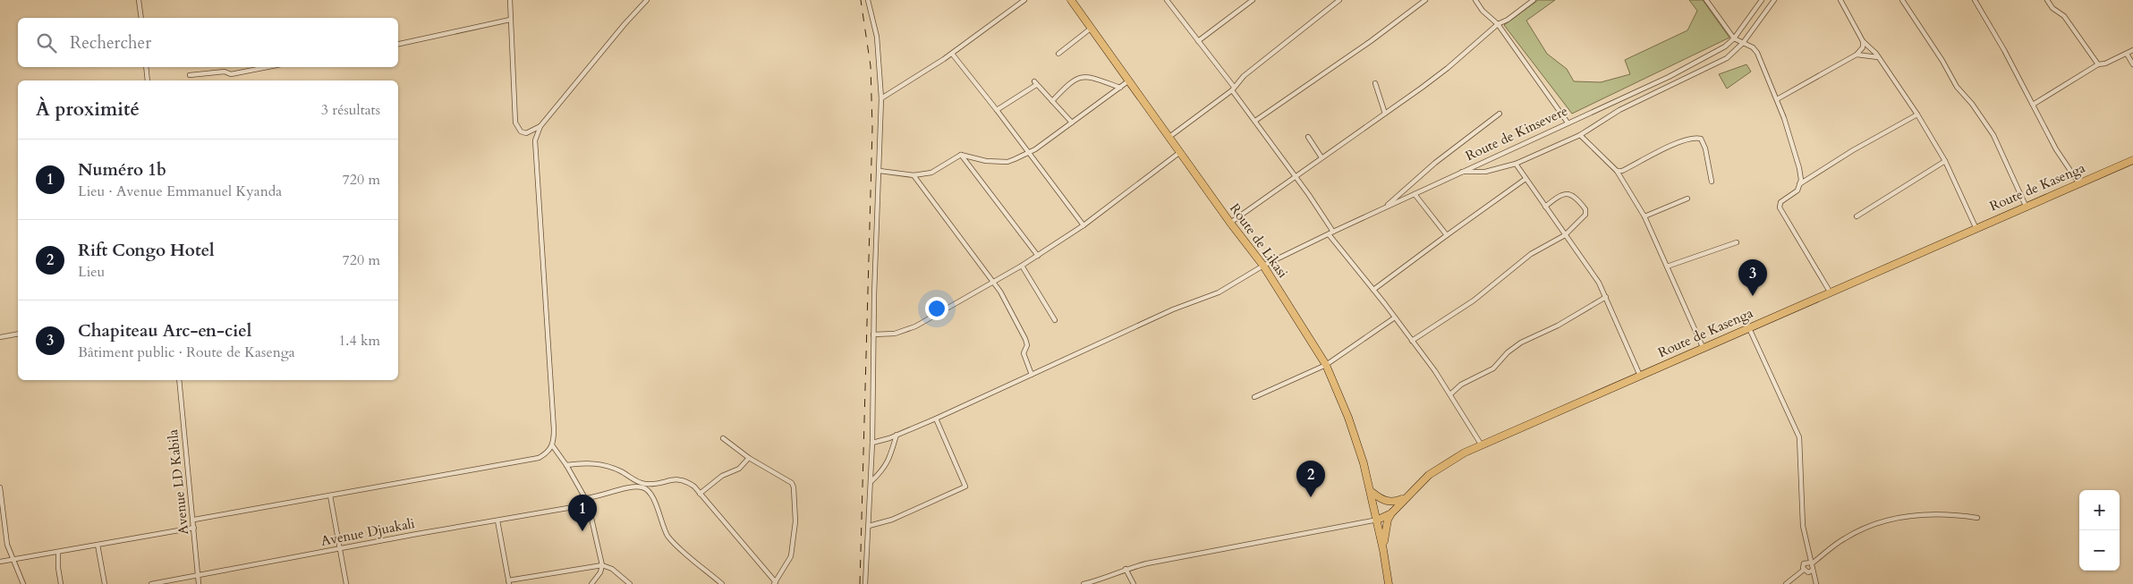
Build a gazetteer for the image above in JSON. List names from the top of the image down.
{
  "streets": {
    "highway": ["Route de Kasenga", "Route de Likasi"],
    "street": ["Route de Kinsevere", "Avenue LD Kabila", "Avenue Djuakali"]
  },
  "crossings": [
    ["Route de Kinsevere", "Route de Likasi"],
    ["Route de Kasenga", "Route de Likasi"],
    ["Avenue LD Kabila", "Avenue Djuakali"]
  ],
  "page": {
    "search": "Rechercher",
    "heading": ["À proximité", "3 résultats"],
    "list": [
      {
        "mark": "1",
        "name": "Numéro 1b",
        "note": "Lieu · Avenue Emmanuel Kyanda",
        "value": "720 m"
      },
      {
        "mark": "2",
        "name": "Rift Congo Hotel",
        "note": "Lieu",
        "value": "720 m"
      },
      {
        "mark": "3",
        "name": "Chapiteau Arc-en-ciel",
        "note": "Bâtiment public · Route de Kasenga",
        "value": "1.4 km"
      }
    ],
    "pins": ["3", "2", "1"],
    "map_buttons": ["+", "−"]
  }
}
